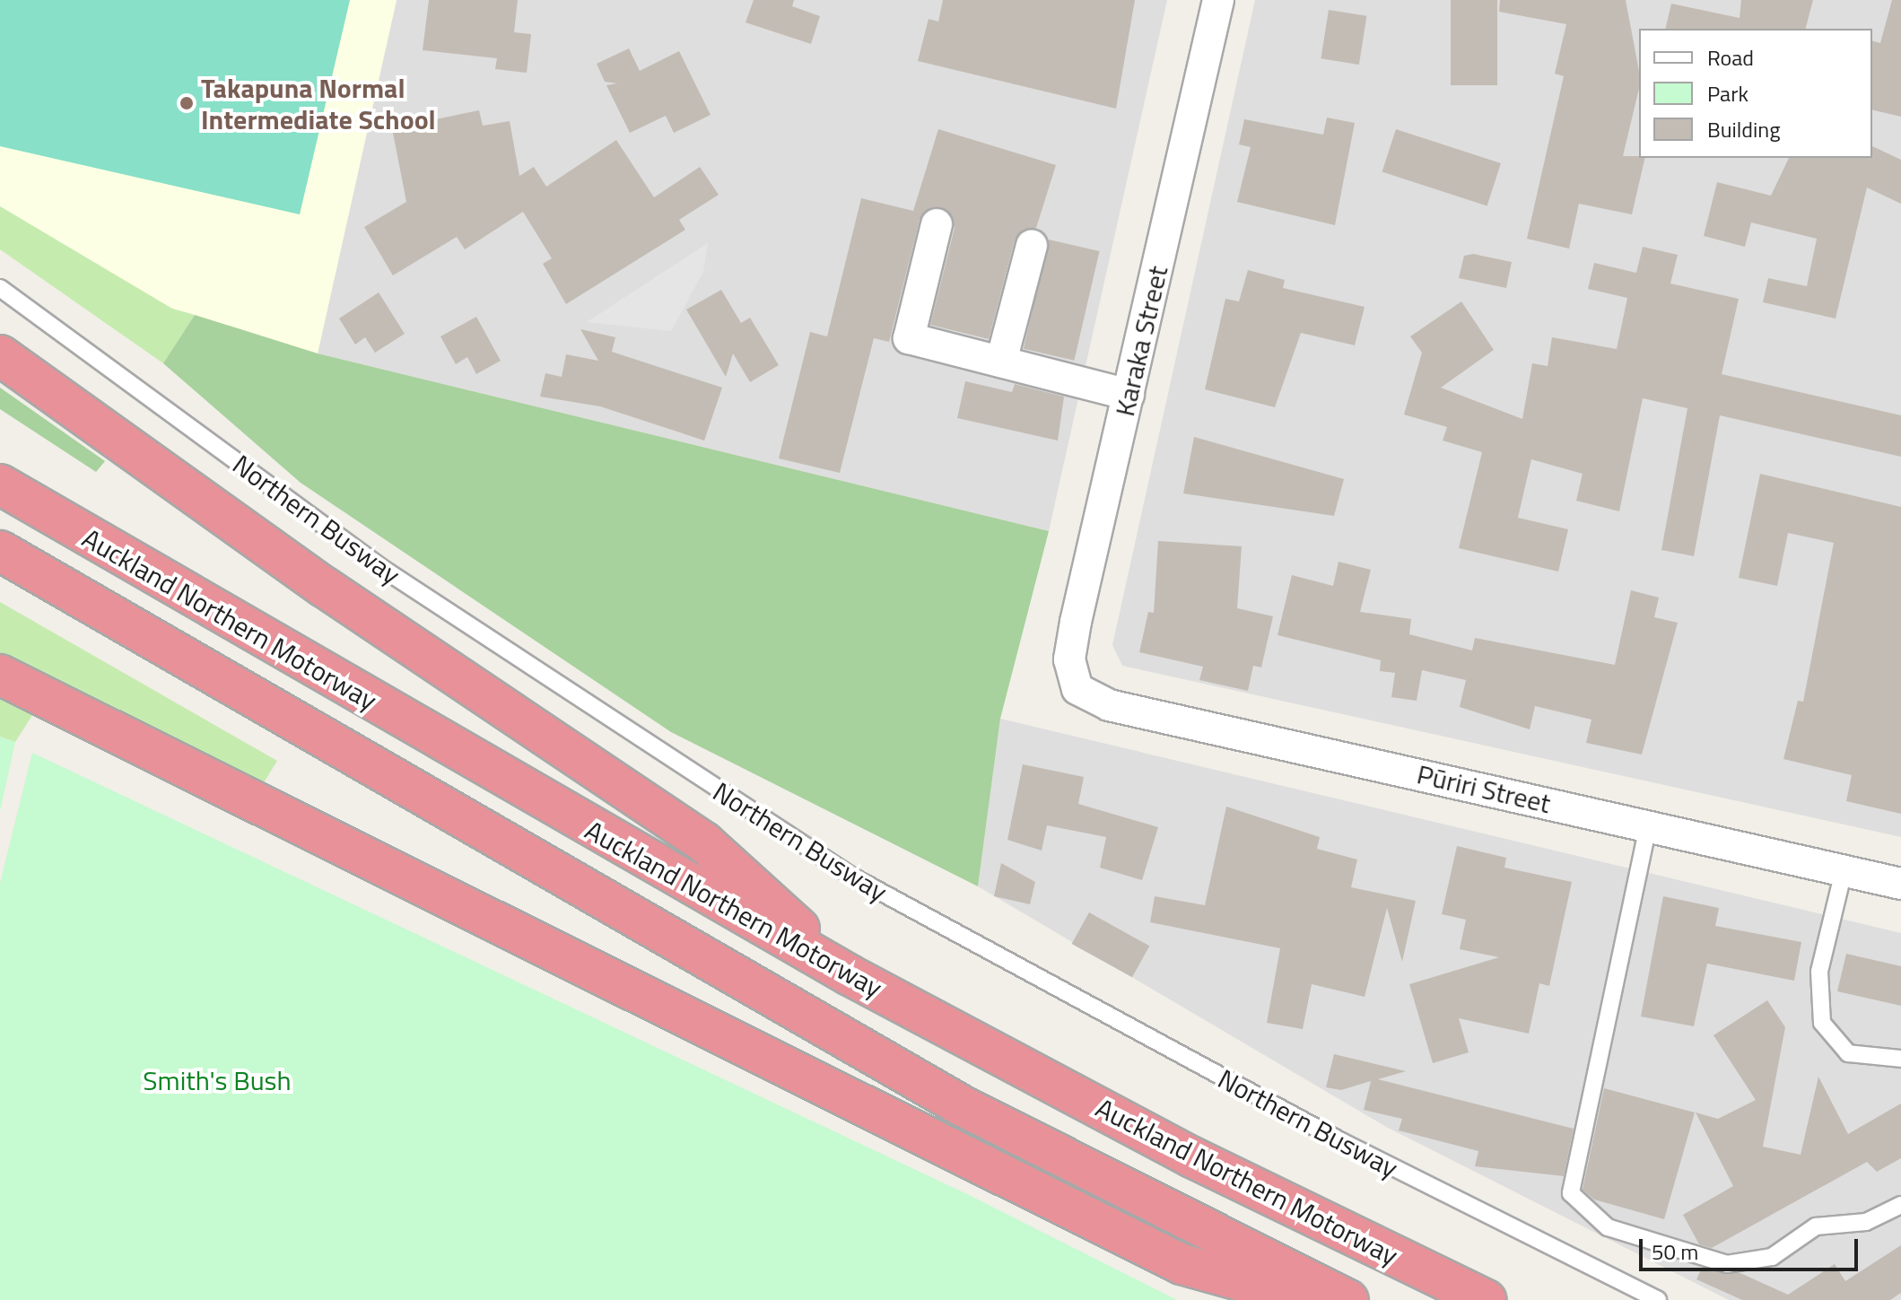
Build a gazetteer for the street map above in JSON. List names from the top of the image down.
{
  "streets": {
    "highway": ["Auckland Northern Motorway"],
    "street": ["Karaka Street", "Pūriri Street"],
    "lane": ["Northern Busway"]
  },
  "crossings": [
    ["Karaka Street", "Pūriri Street"]
  ],
  "parks": ["Smith's Bush"],
  "places": ["Takapuna Normal Intermediate School"],
  "legend": ["Road", "Park", "Building"],
  "scale_bar": "50 m"
}
